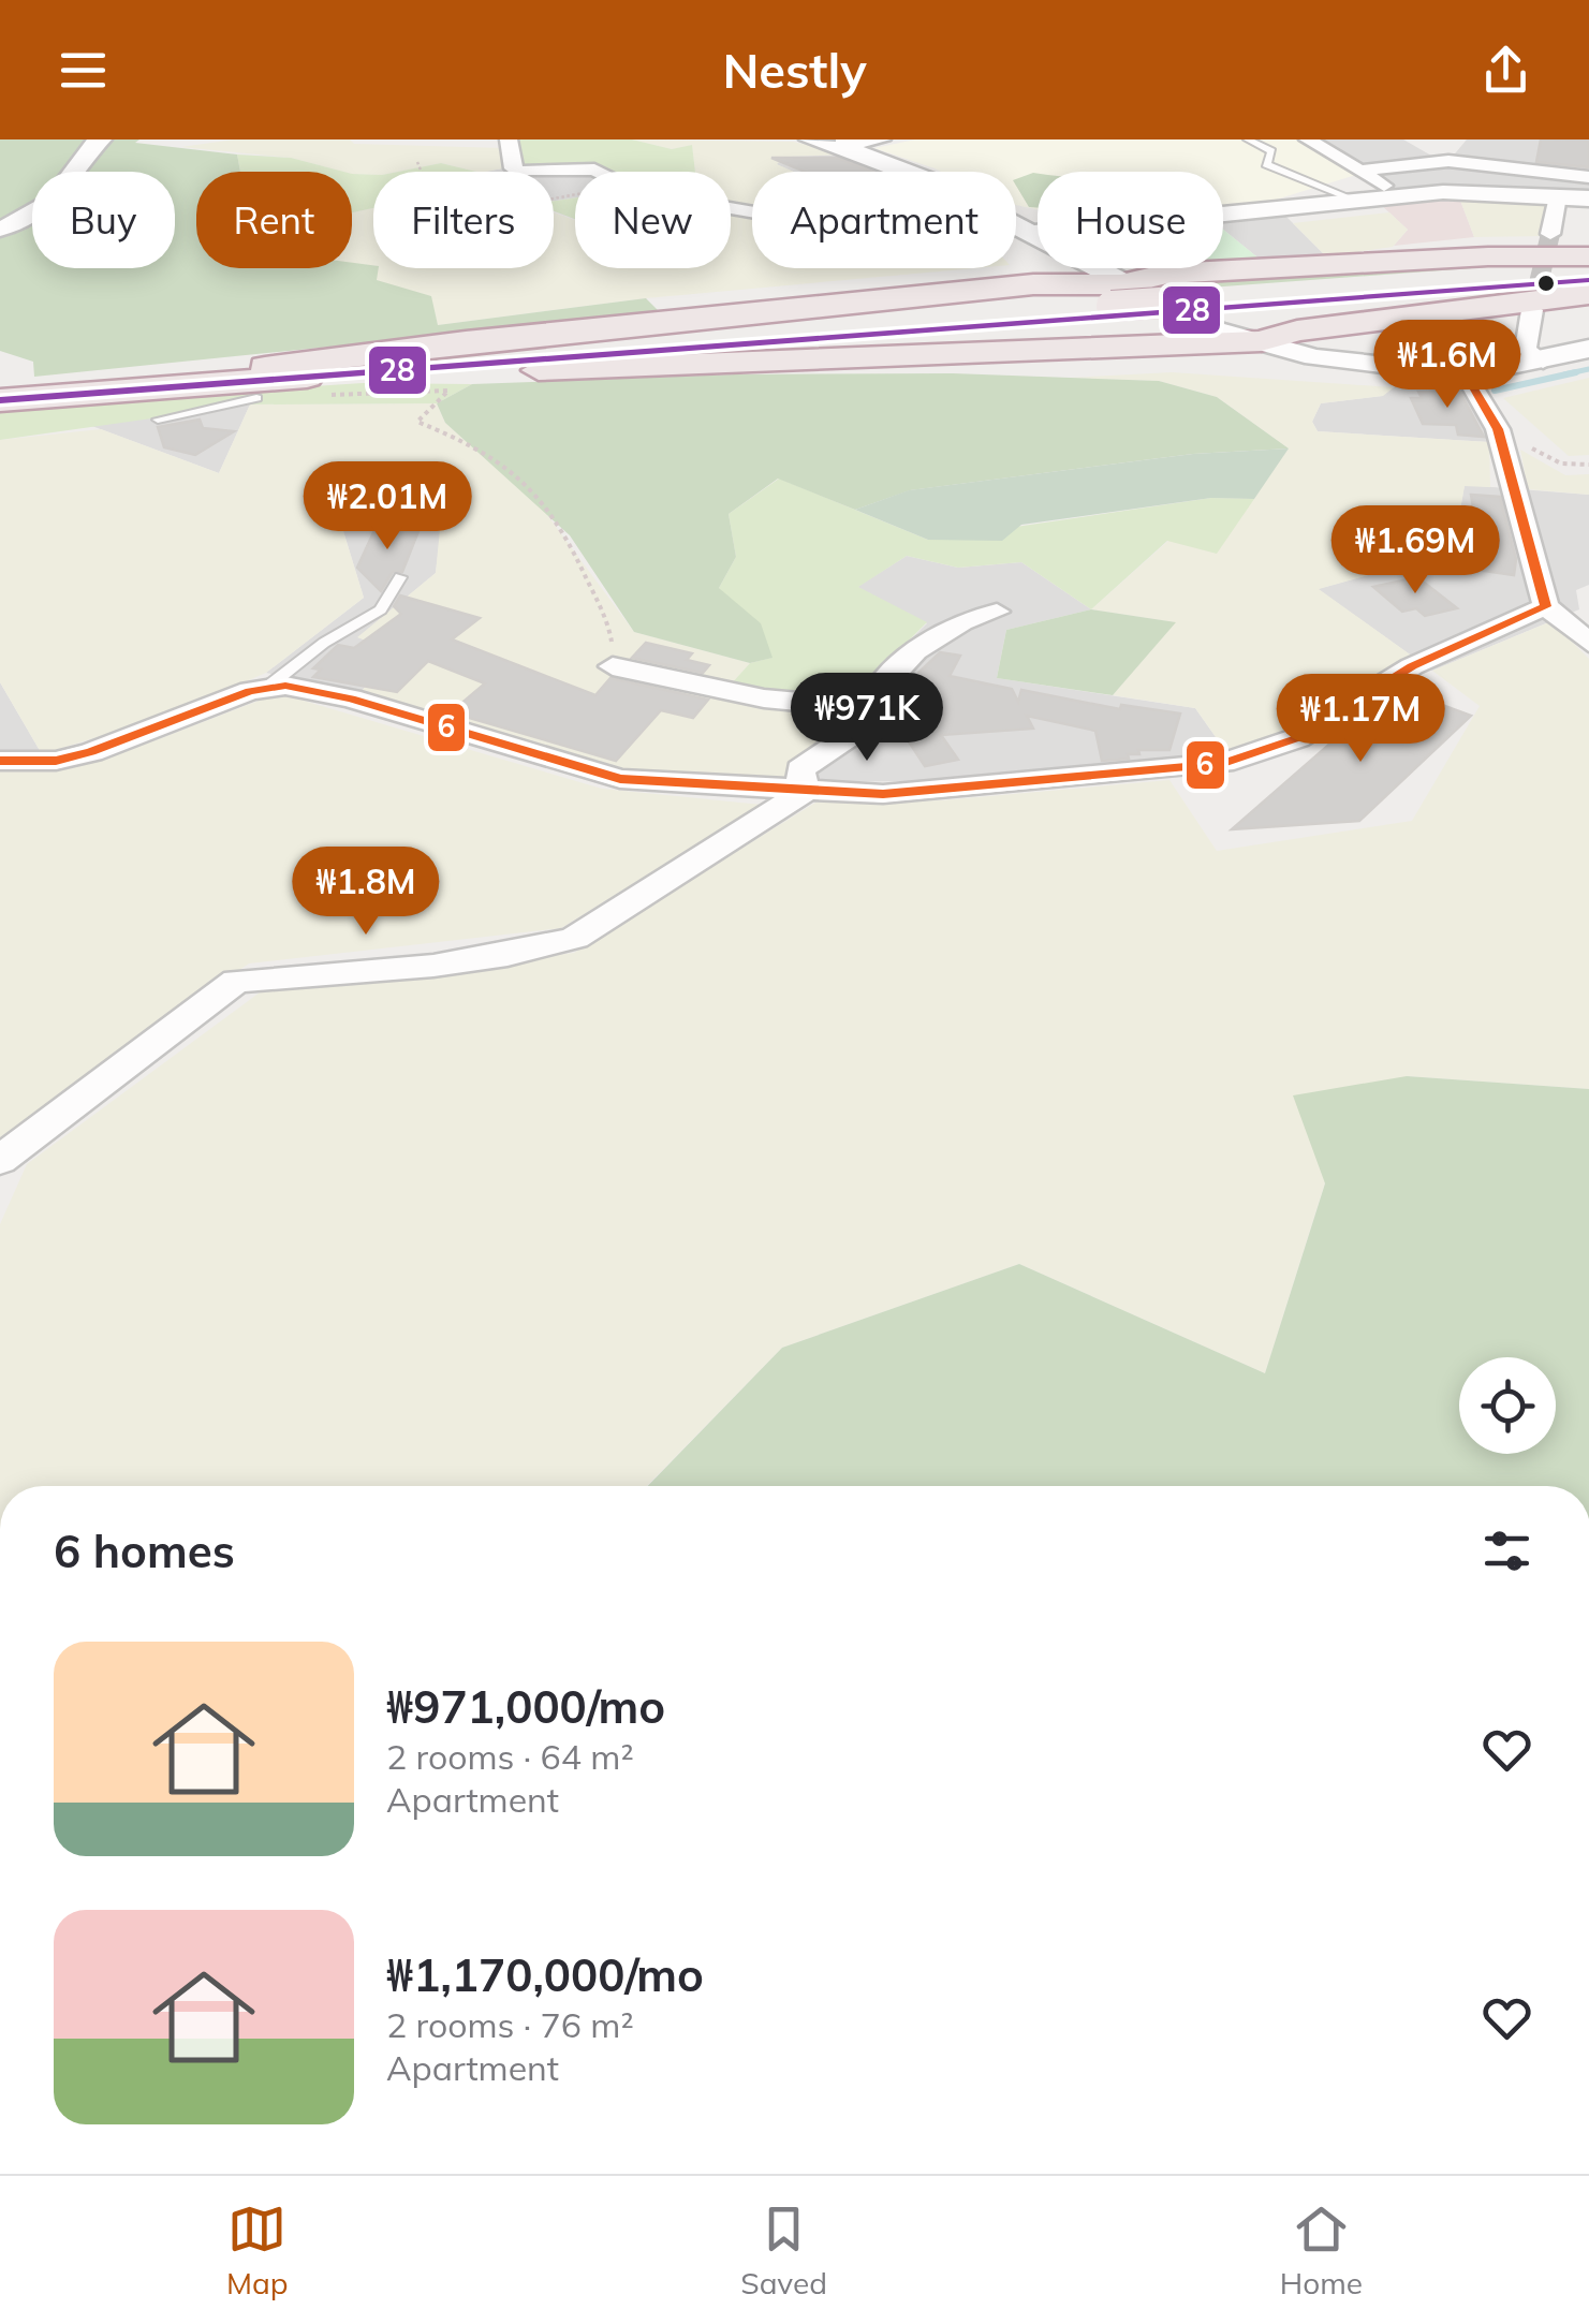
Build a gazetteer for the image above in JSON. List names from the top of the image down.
{
  "lines": ["transit line 28", "transit line 6"],
  "page": {
    "header": "Nestly",
    "chip": [
      "Buy",
      "Rent",
      "Filters",
      "New",
      "Apartment",
      "House"
    ],
    "price": [
      "₩1.6M",
      "₩2.01M",
      "₩1.69M",
      "₩971K",
      "₩1.17M",
      "₩1.8M"
    ],
    "heading": "6 homes",
    "list": [
      {
        "name": "₩971,000/mo",
        "note": "2 rooms · 64 m² · Apartment"
      },
      {
        "name": "₩1,170,000/mo",
        "note": "2 rooms · 76 m² · Apartment"
      }
    ],
    "tabs": ["Map", "Saved", "Home"]
  }
}
